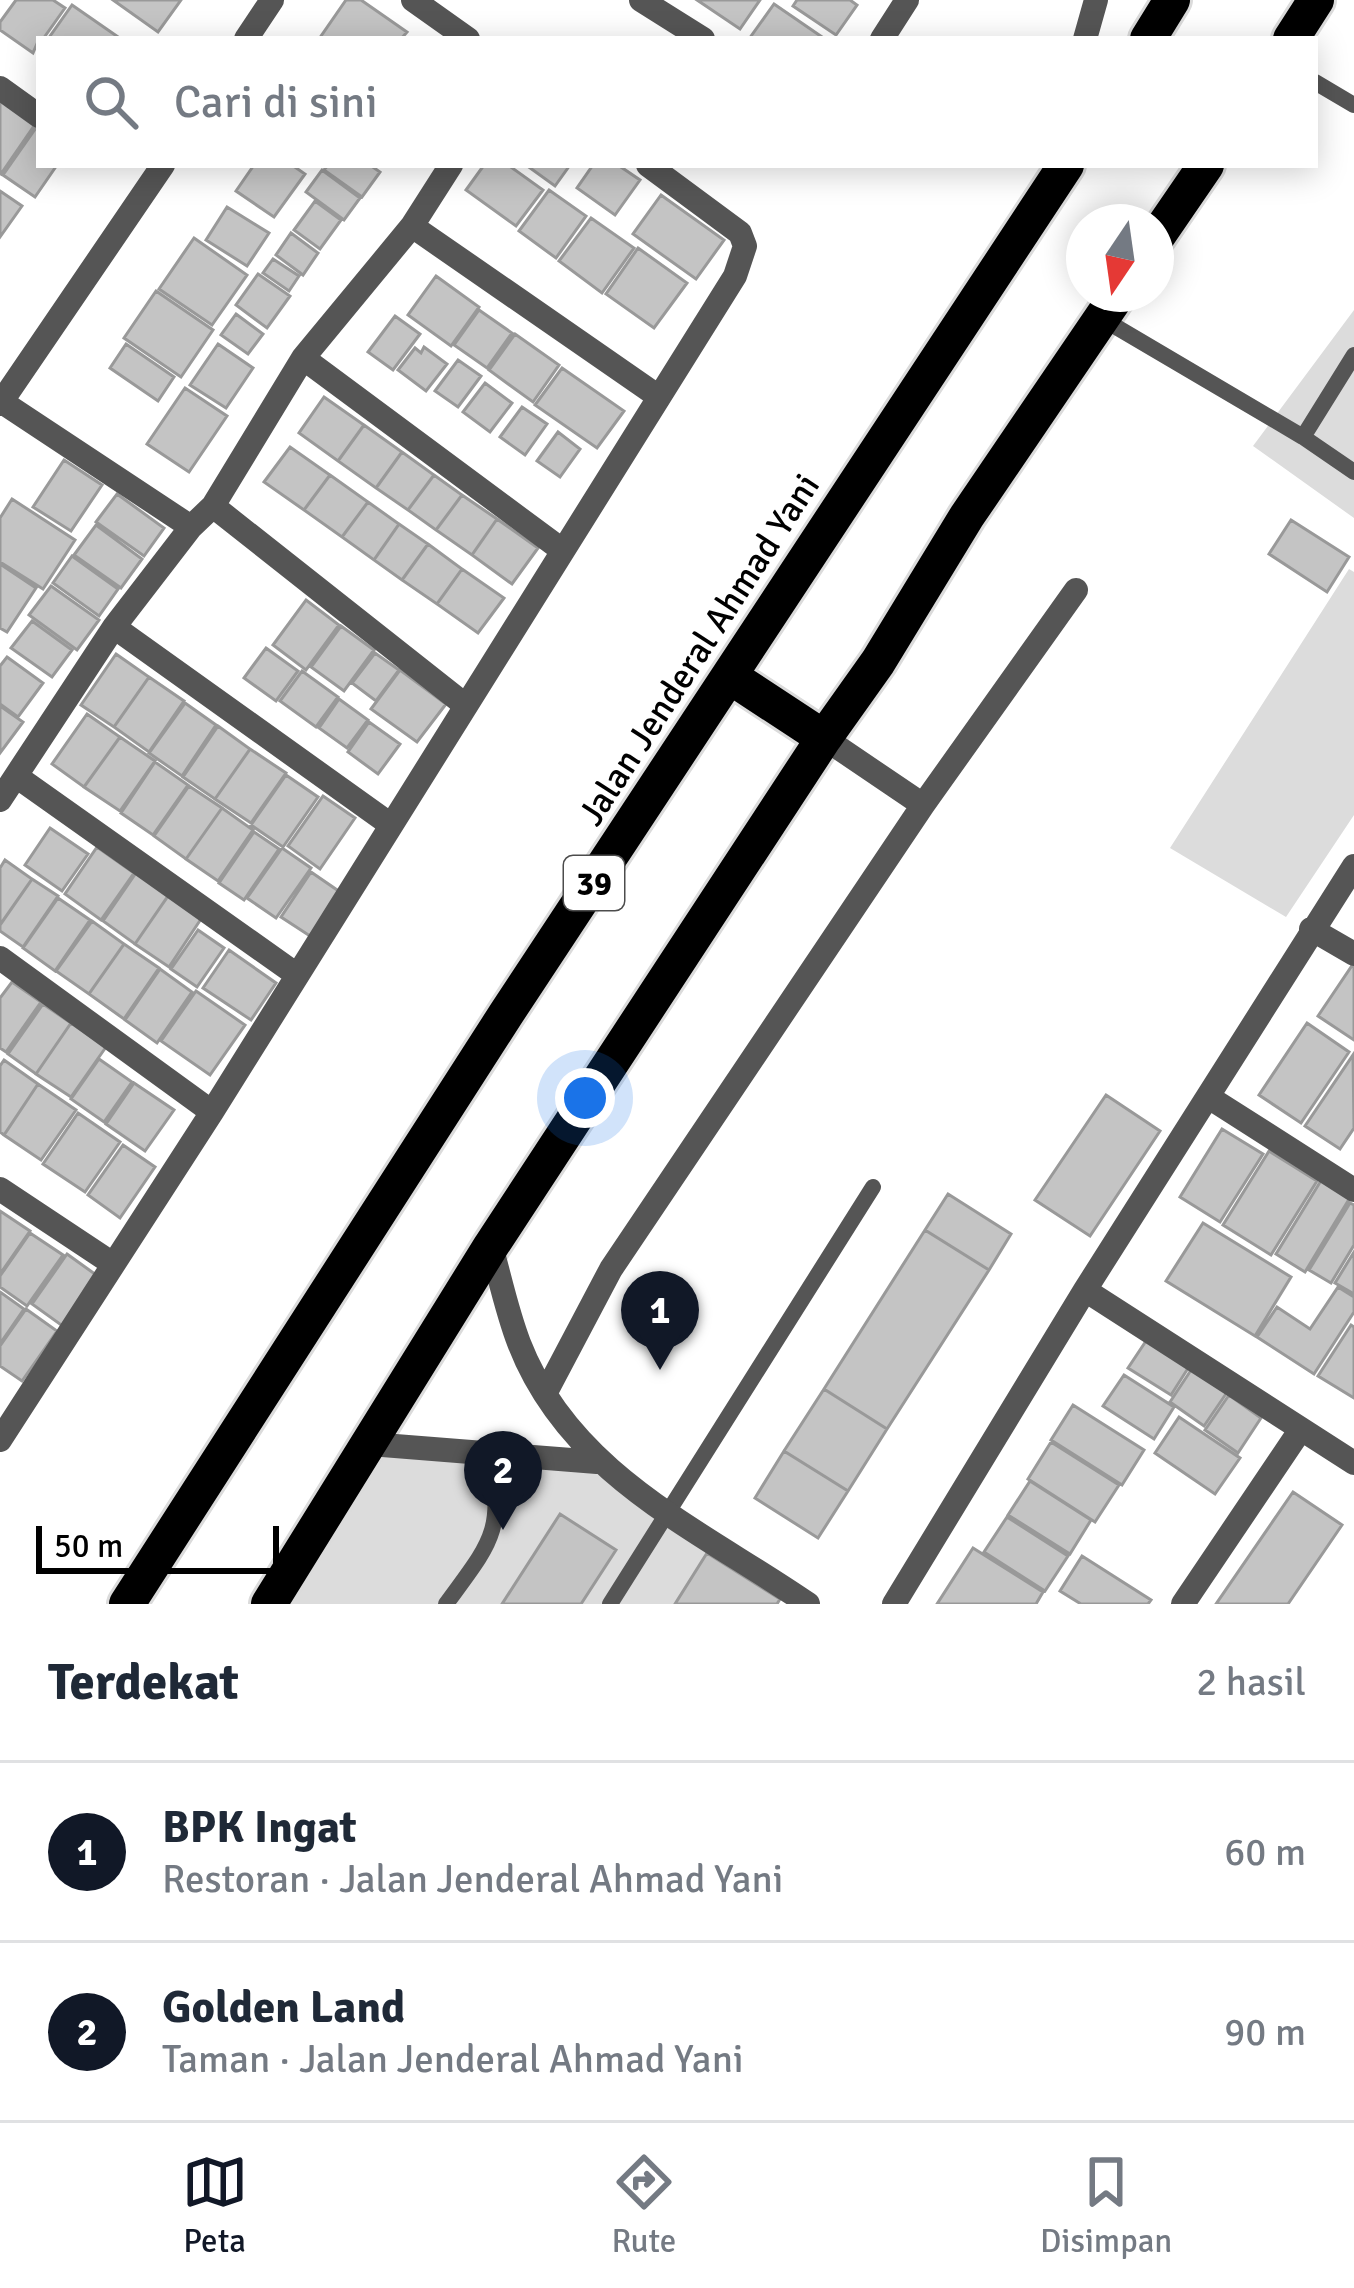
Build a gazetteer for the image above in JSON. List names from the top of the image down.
{
  "streets": {
    "highway": ["Jalan Jenderal Ahmad Yani", "39"]
  },
  "scale_bar": "50 m",
  "north": "bottom",
  "page": {
    "search": "Cari di sini",
    "pins": ["1", "2"],
    "scale": "50 m",
    "heading": ["Terdekat", "2 hasil"],
    "list": [
      {
        "mark": "1",
        "name": "BPK Ingat",
        "note": "Restoran · Jalan Jenderal Ahmad Yani",
        "value": "60 m"
      },
      {
        "mark": "2",
        "name": "Golden Land",
        "note": "Taman · Jalan Jenderal Ahmad Yani",
        "value": "90 m"
      }
    ],
    "nav": ["Peta", "Rute", "Disimpan"]
  }
}
